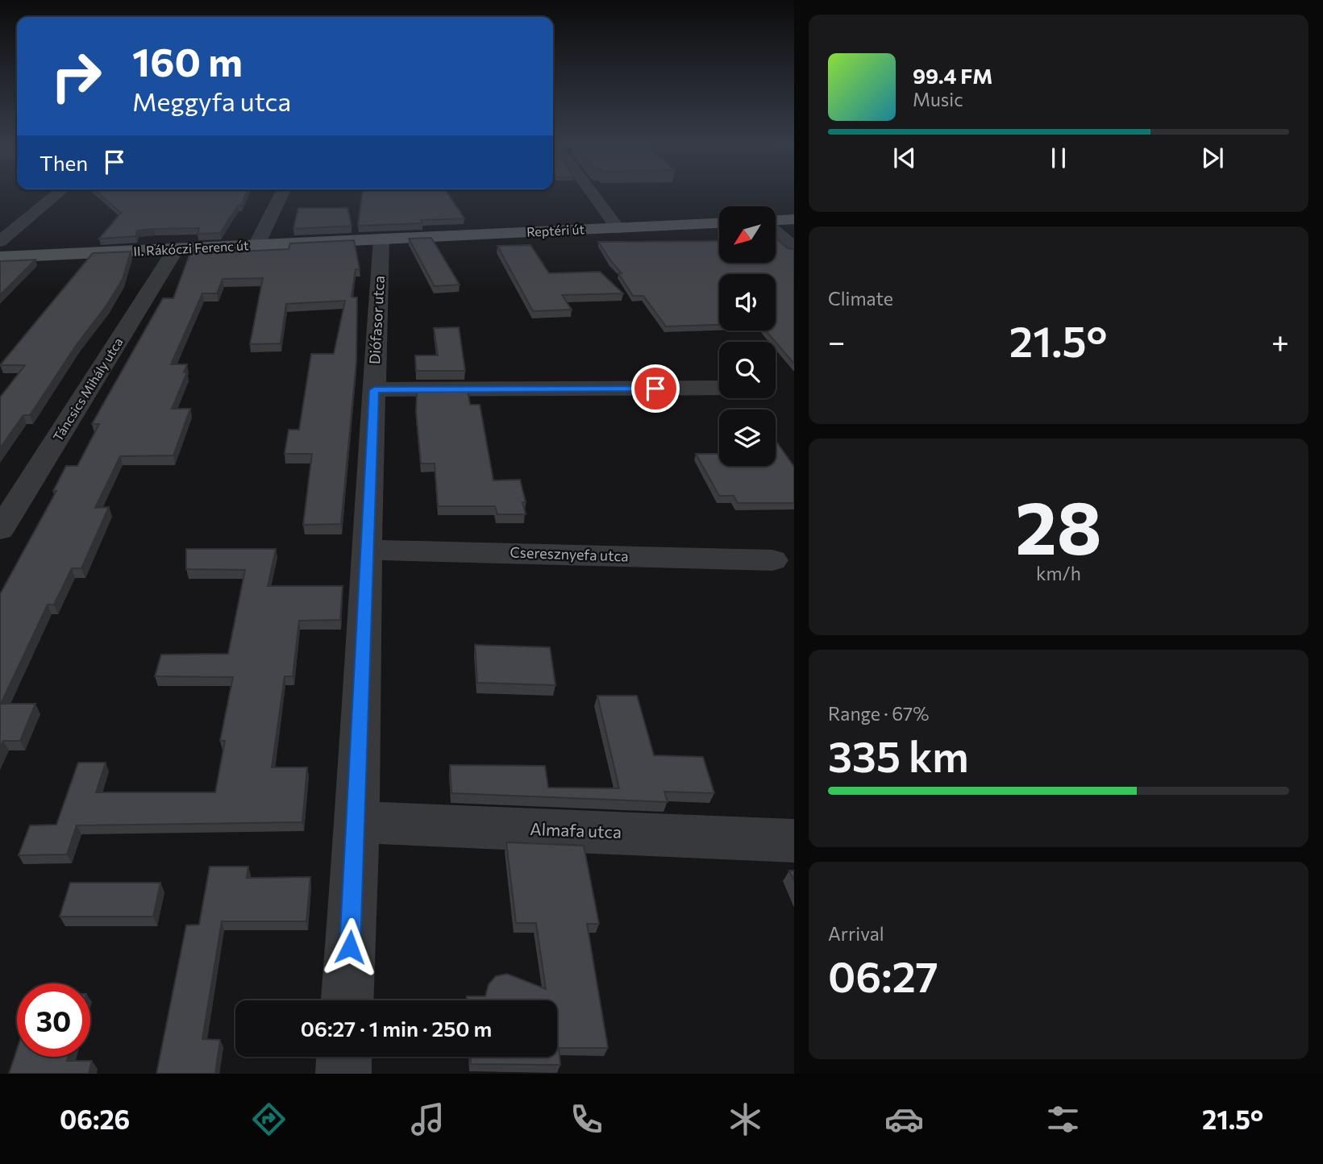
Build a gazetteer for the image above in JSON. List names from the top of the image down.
{
  "streets": {
    "main road": ["Reptéri út", "II. Rákóczi Ferenc út"],
    "street": [
      "Diófasor utca",
      "Táncsics Mihály utca",
      "Cseresznyefa utca",
      "Almafa utca"
    ]
  },
  "crossings": [
    ["Reptéri út", "II. Rákóczi Ferenc út"],
    ["Reptéri út", "Diófasor utca"],
    ["II. Rákóczi Ferenc út", "Diófasor utca"],
    ["II. Rákóczi Ferenc út", "Táncsics Mihály utca"],
    ["Diófasor utca", "Cseresznyefa utca"],
    ["Diófasor utca", "Almafa utca"]
  ],
  "north": "bottom left",
  "page": {
    "turn": ["160 m", "Meggyfa utca"],
    "song": ["99.4 FM", "Music"],
    "then": "Then",
    "tile": [
      "Climate",
      ["28", "km/h"],
      ["Range · 67%", "335 km"],
      ["Arrival", "06:27"]
    ],
    "heat": ["−", "21.5°", "+"],
    "limit": "30",
    "trip": "06:27 · 1 min · 250 m",
    "tabs": ["06:26", "21.5°"]
  }
}
